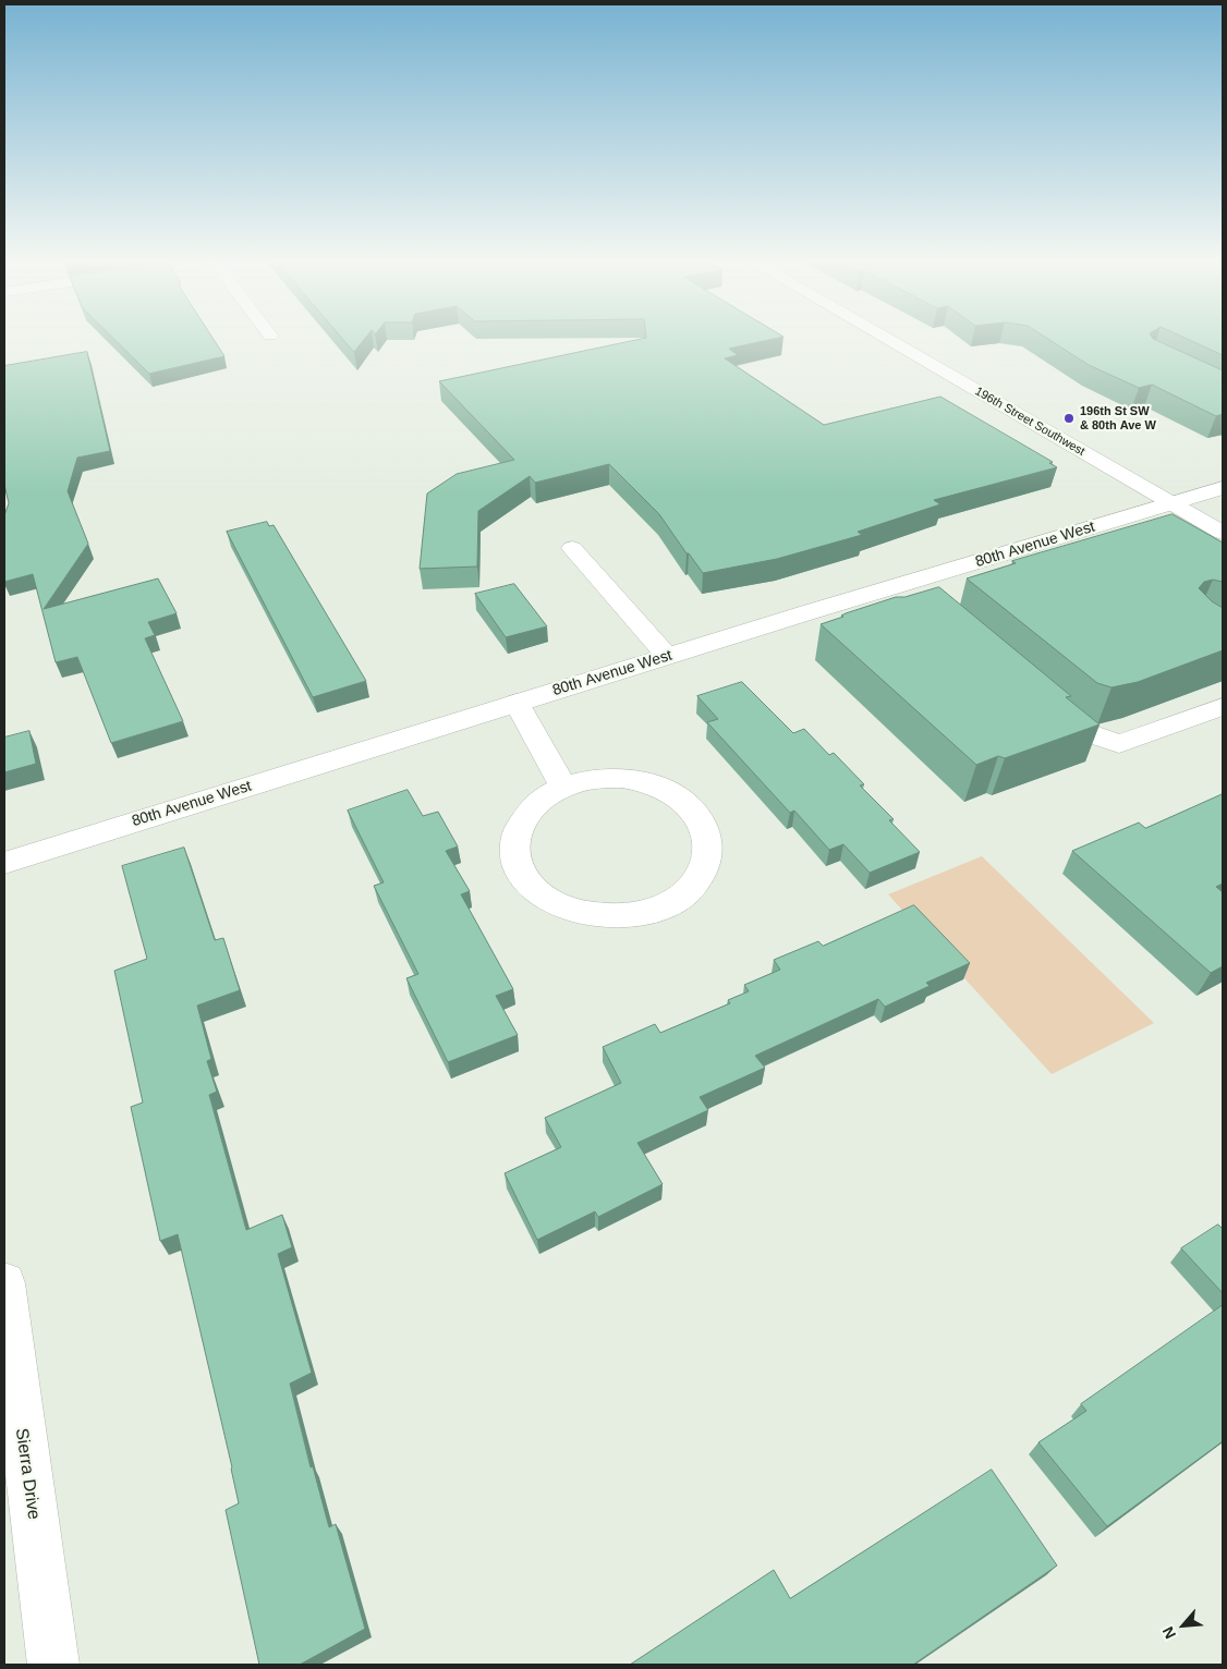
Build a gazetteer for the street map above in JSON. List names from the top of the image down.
{
  "streets": {
    "street": ["196th Street Southwest", "80th Avenue West", "Sierra Drive"]
  },
  "crossings": [
    ["196th Street Southwest", "80th Avenue West"]
  ],
  "places": ["196th St SW & 80th Ave W"],
  "north": "bottom left"
}
